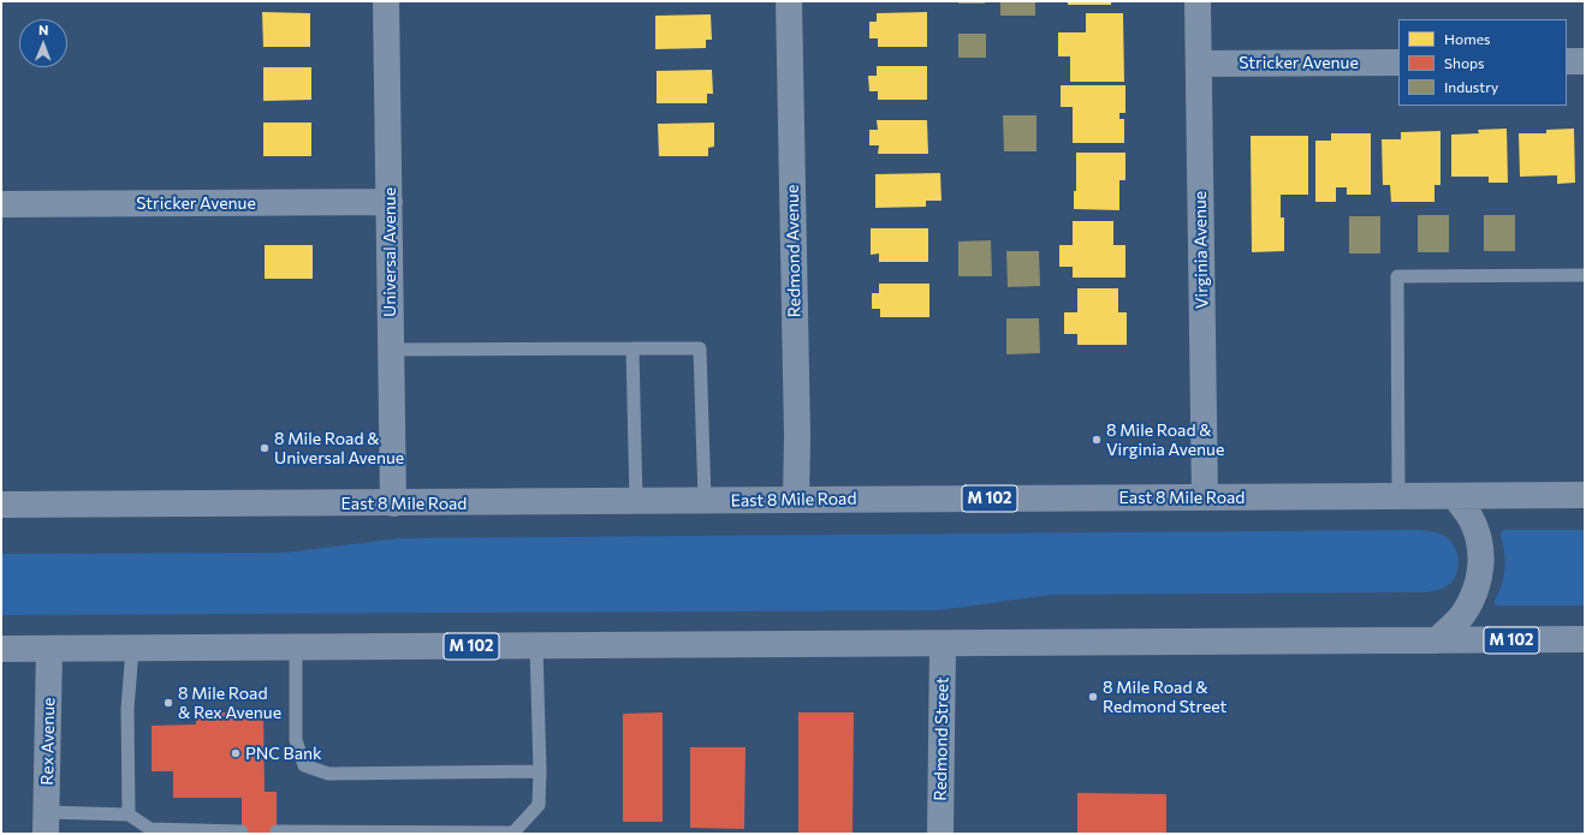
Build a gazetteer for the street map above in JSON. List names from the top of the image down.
{
  "streets": {
    "highway": ["East 8 Mile Road", "M 102"],
    "street": [
      "Stricker Avenue",
      "Virginia Avenue",
      "Redmond Avenue",
      "Universal Avenue",
      "Redmond Street",
      "Rex Avenue"
    ]
  },
  "crossings": [
    ["Stricker Avenue", "Virginia Avenue"],
    ["Stricker Avenue", "Universal Avenue"],
    ["Virginia Avenue", "East 8 Mile Road"],
    ["Redmond Avenue", "East 8 Mile Road"],
    ["Universal Avenue", "East 8 Mile Road"],
    ["M 102", "Redmond Street"],
    ["M 102", "Rex Avenue"]
  ],
  "places": [
    "8 Mile Road & Virginia Avenue",
    "8 Mile Road & Universal Avenue",
    "8 Mile Road & Redmond Street",
    "8 Mile Road & Rex Avenue",
    "PNC Bank"
  ],
  "legend": ["Homes", "Shops", "Industry"],
  "north": "top"
}
